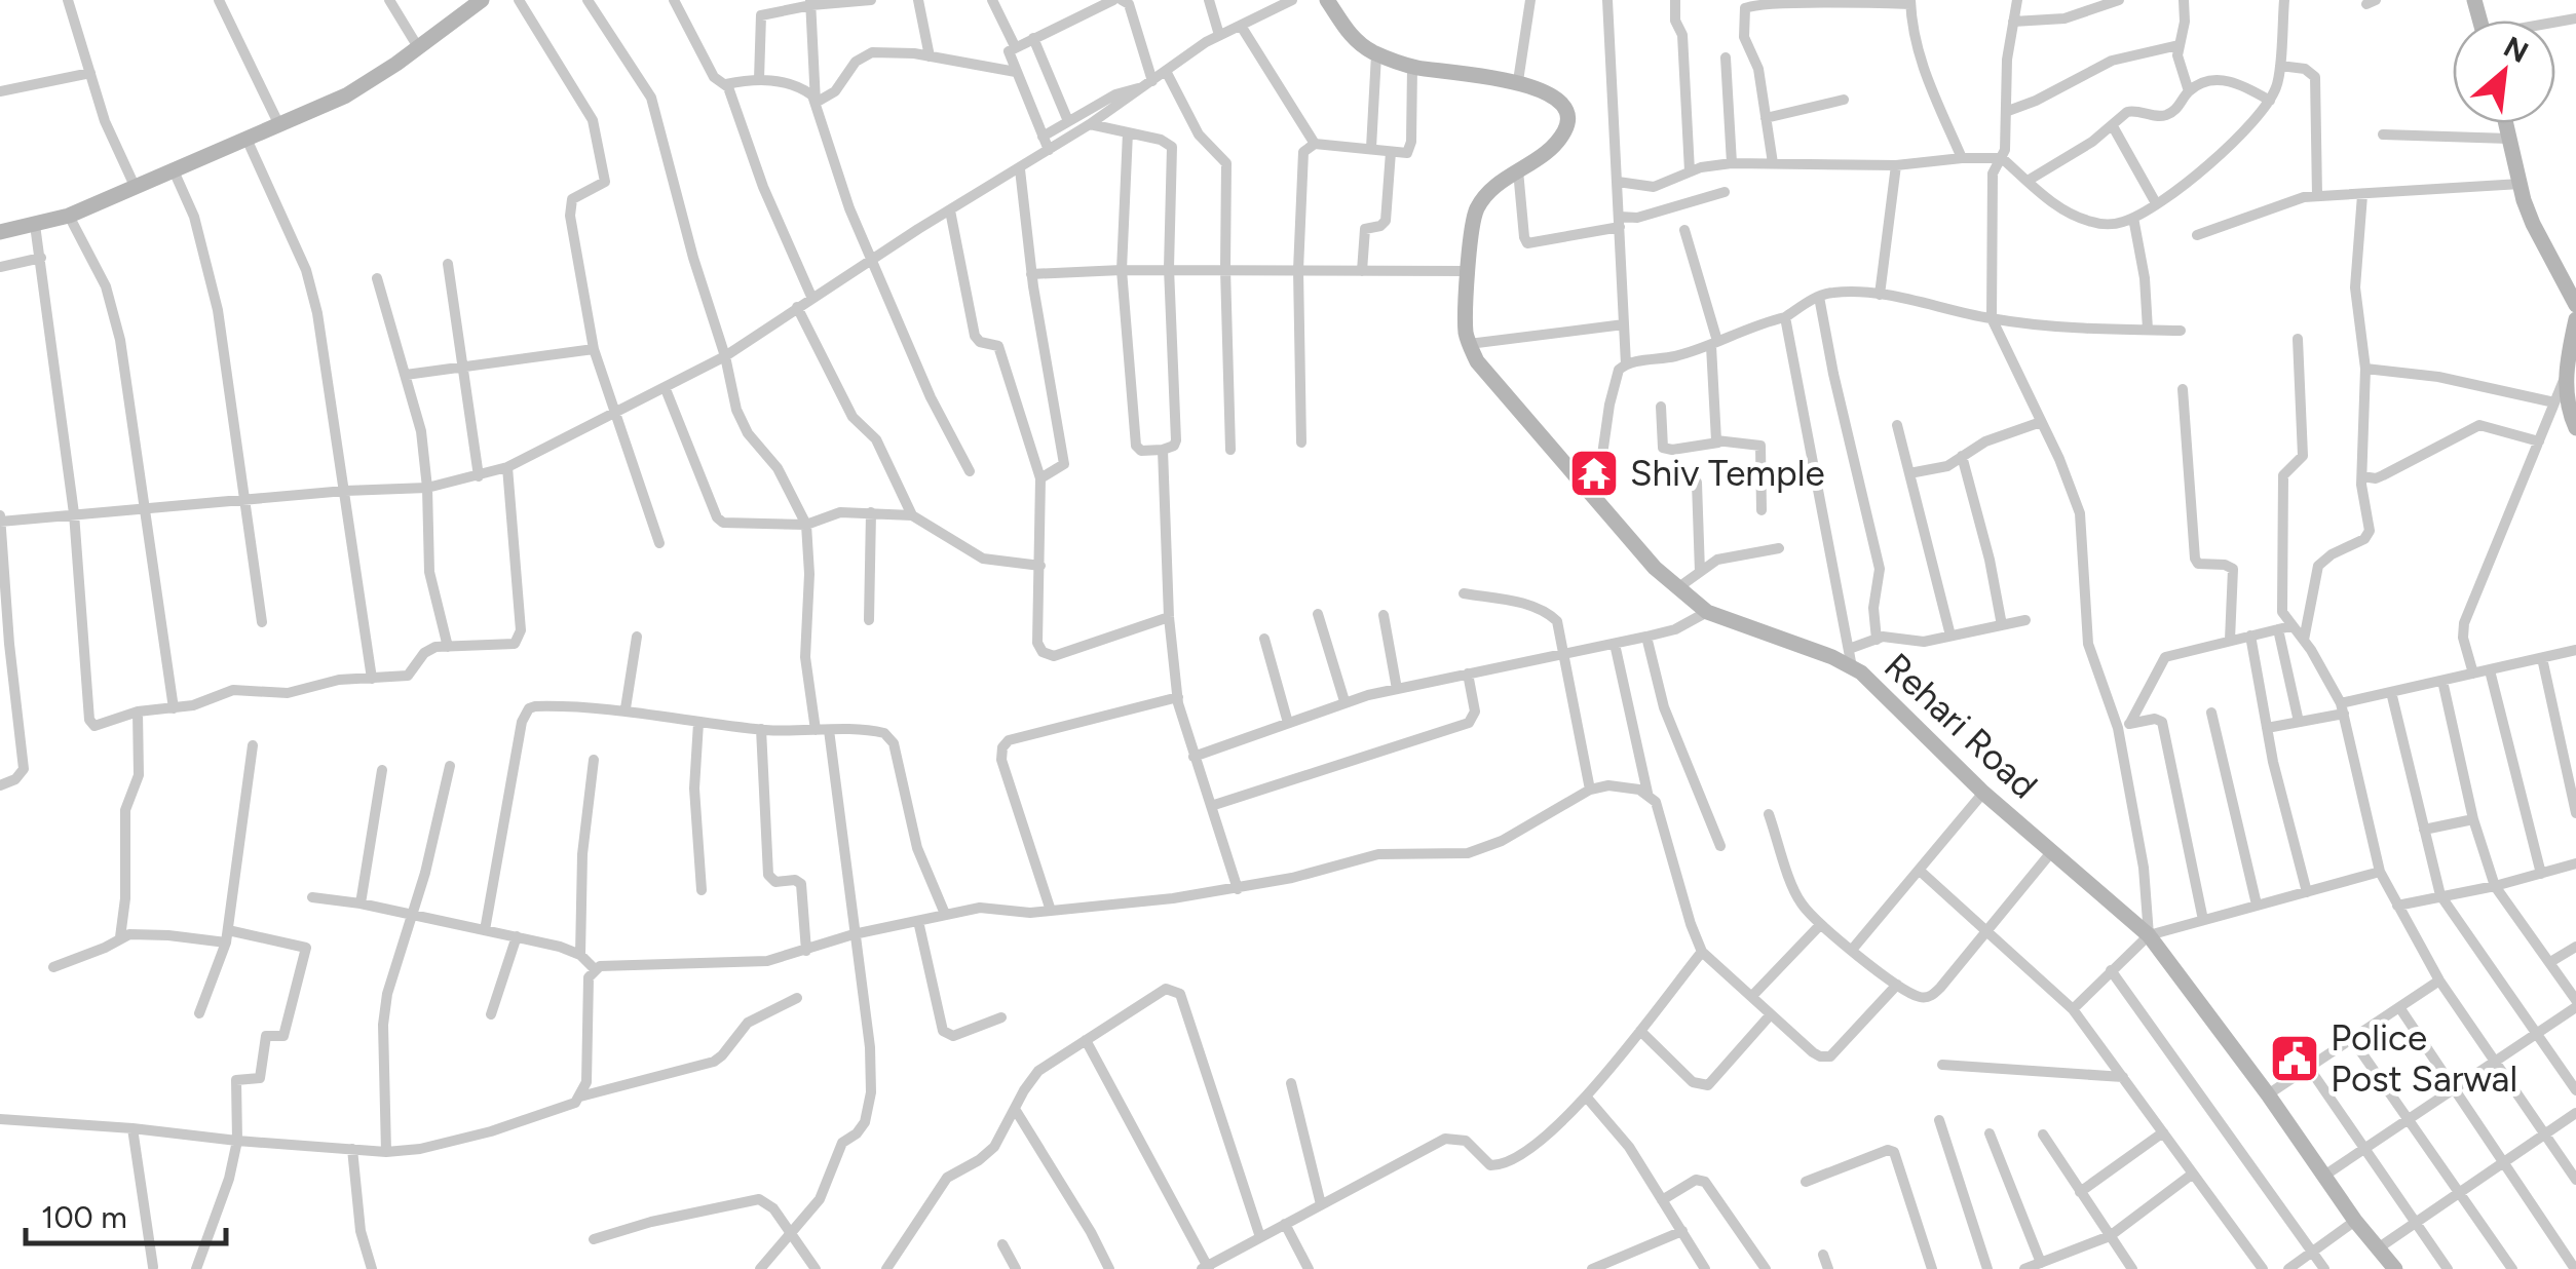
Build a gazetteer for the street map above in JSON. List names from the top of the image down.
{
  "streets": {
    "main road": ["Rehari Road"]
  },
  "places": {
    "temple": ["Shiv Temple"],
    "public building": ["Police Post Sarwal"]
  },
  "scale_bar": "100 m",
  "north": "top right"
}
